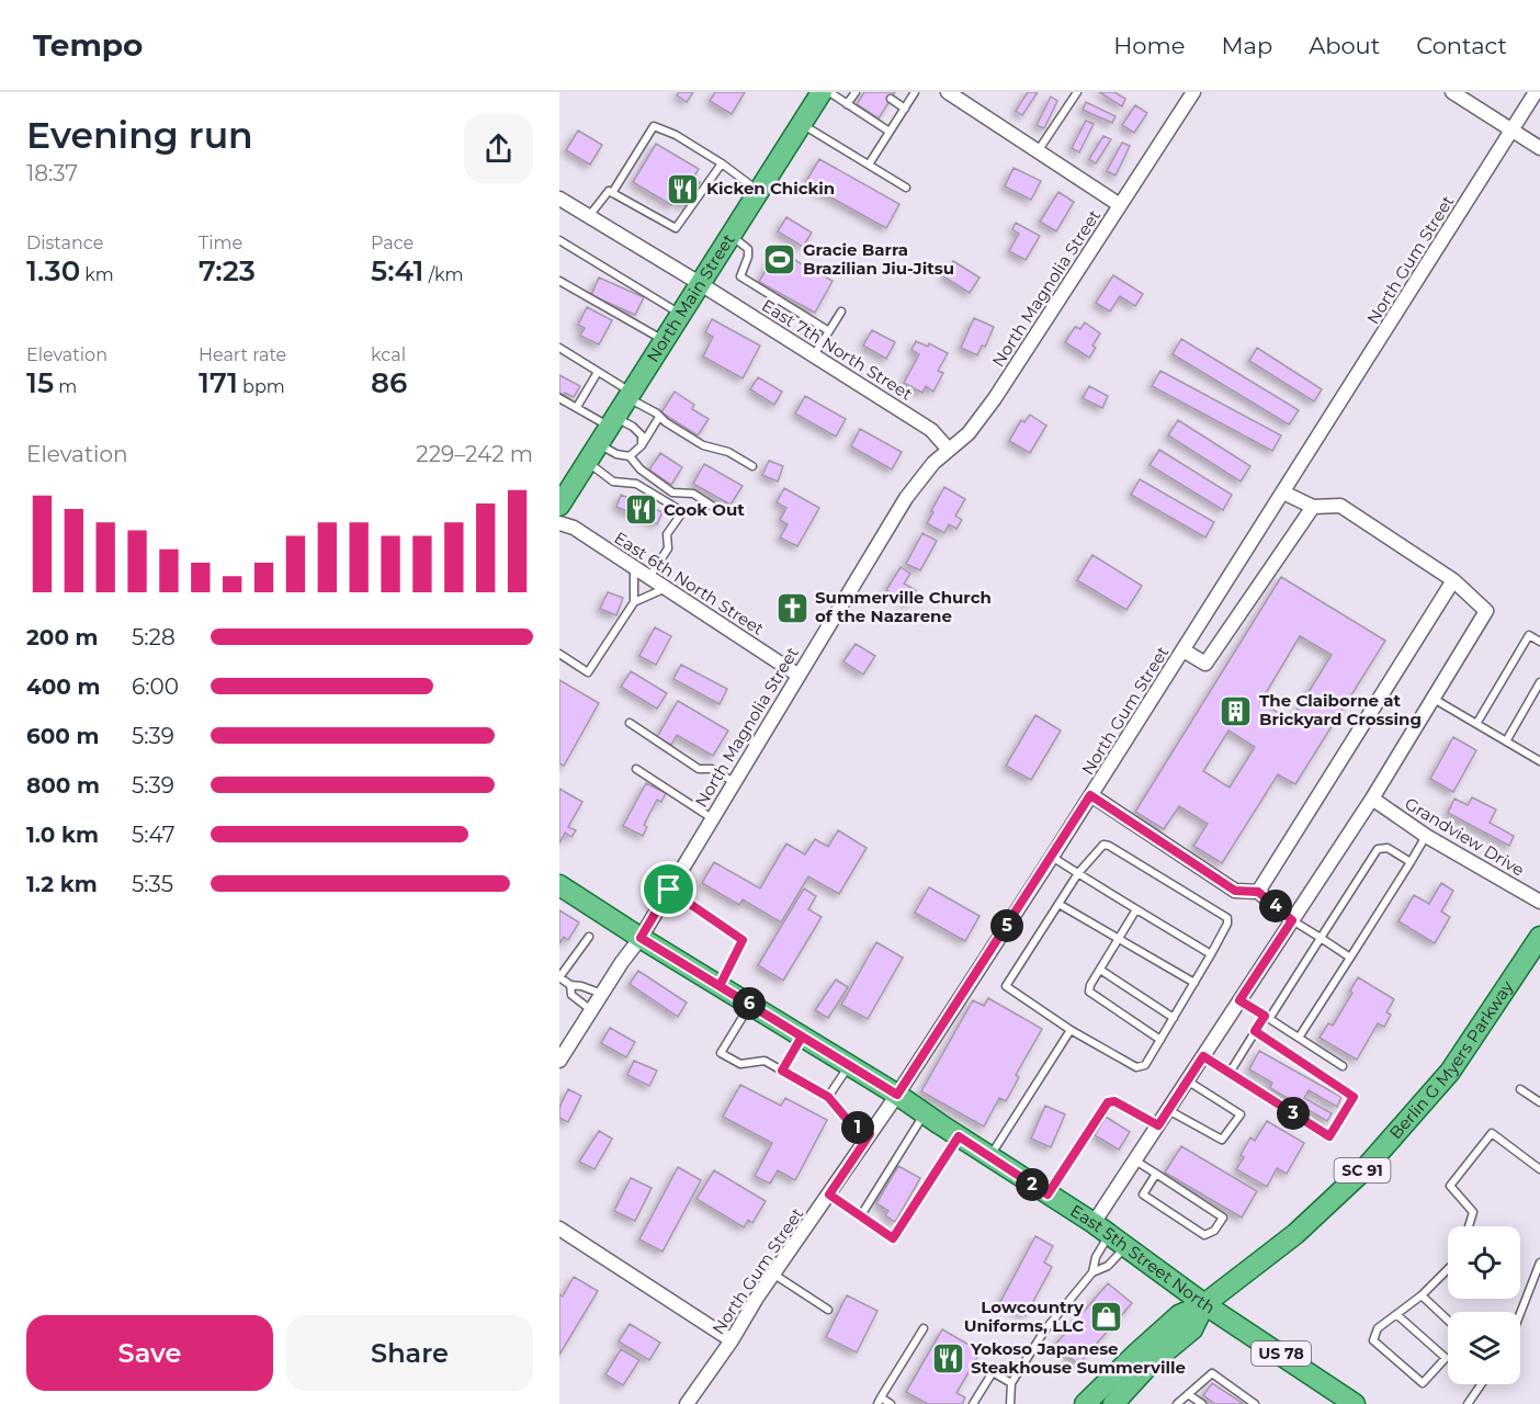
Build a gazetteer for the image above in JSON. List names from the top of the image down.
{
  "streets": {
    "main road": [
      "North Main Street",
      "Berlin G Myers Parkway",
      "SC 91",
      "East 5th Street North",
      "US 78"
    ],
    "street": [
      "North Gum Street",
      "North Magnolia Street",
      "East 7th North Street",
      "East 6th North Street",
      "Grandview Drive"
    ]
  },
  "crossings": [
    ["North Gum Street", "East 5th Street North"],
    ["North Magnolia Street", "East 7th North Street"],
    ["North Magnolia Street", "East 6th North Street"],
    ["North Magnolia Street", "East 5th Street North"],
    ["North Main Street", "East 7th North Street"],
    ["Berlin G Myers Parkway", "East 5th Street North"]
  ],
  "places": {
    "restaurant": ["Kicken Chickin", "Cook Out", "Yokoso Japanese Steakhouse Summerville"],
    "sports": ["Gracie Barra Brazilian Jiu-Jitsu"],
    "church": ["Summerville Church of the Nazarene"],
    "building": ["The Claiborne at Brickyard Crossing"],
    "shop": ["Lowcountry Uniforms, LLC"]
  },
  "page": {
    "header": "Tempo",
    "nav": [
      "Home",
      "Map",
      "About",
      "Contact"
    ],
    "heading": ["Evening run", "18:37"],
    "stats": [
      ["Distance", "1.30 km"],
      ["Time", "7:23"],
      ["Pace", "5:41 /km"],
      ["Elevation", "15 m"],
      ["Heart rate", "171 bpm"],
      ["kcal", "86"]
    ],
    "chart": ["Elevation", "229–242 m"],
    "list": [
      {
        "name": "200 m",
        "note": "5:28"
      },
      {
        "name": "400 m",
        "note": "6:00"
      },
      {
        "name": "600 m",
        "note": "5:39"
      },
      {
        "name": "800 m",
        "note": "5:39"
      },
      {
        "name": "1.0 km",
        "note": "5:47"
      },
      {
        "name": "1.2 km",
        "note": "5:35"
      }
    ],
    "pins": [
      "4",
      "5",
      "6",
      "3",
      "1",
      "2"
    ],
    "buttons": ["Save", "Share"]
  }
}
